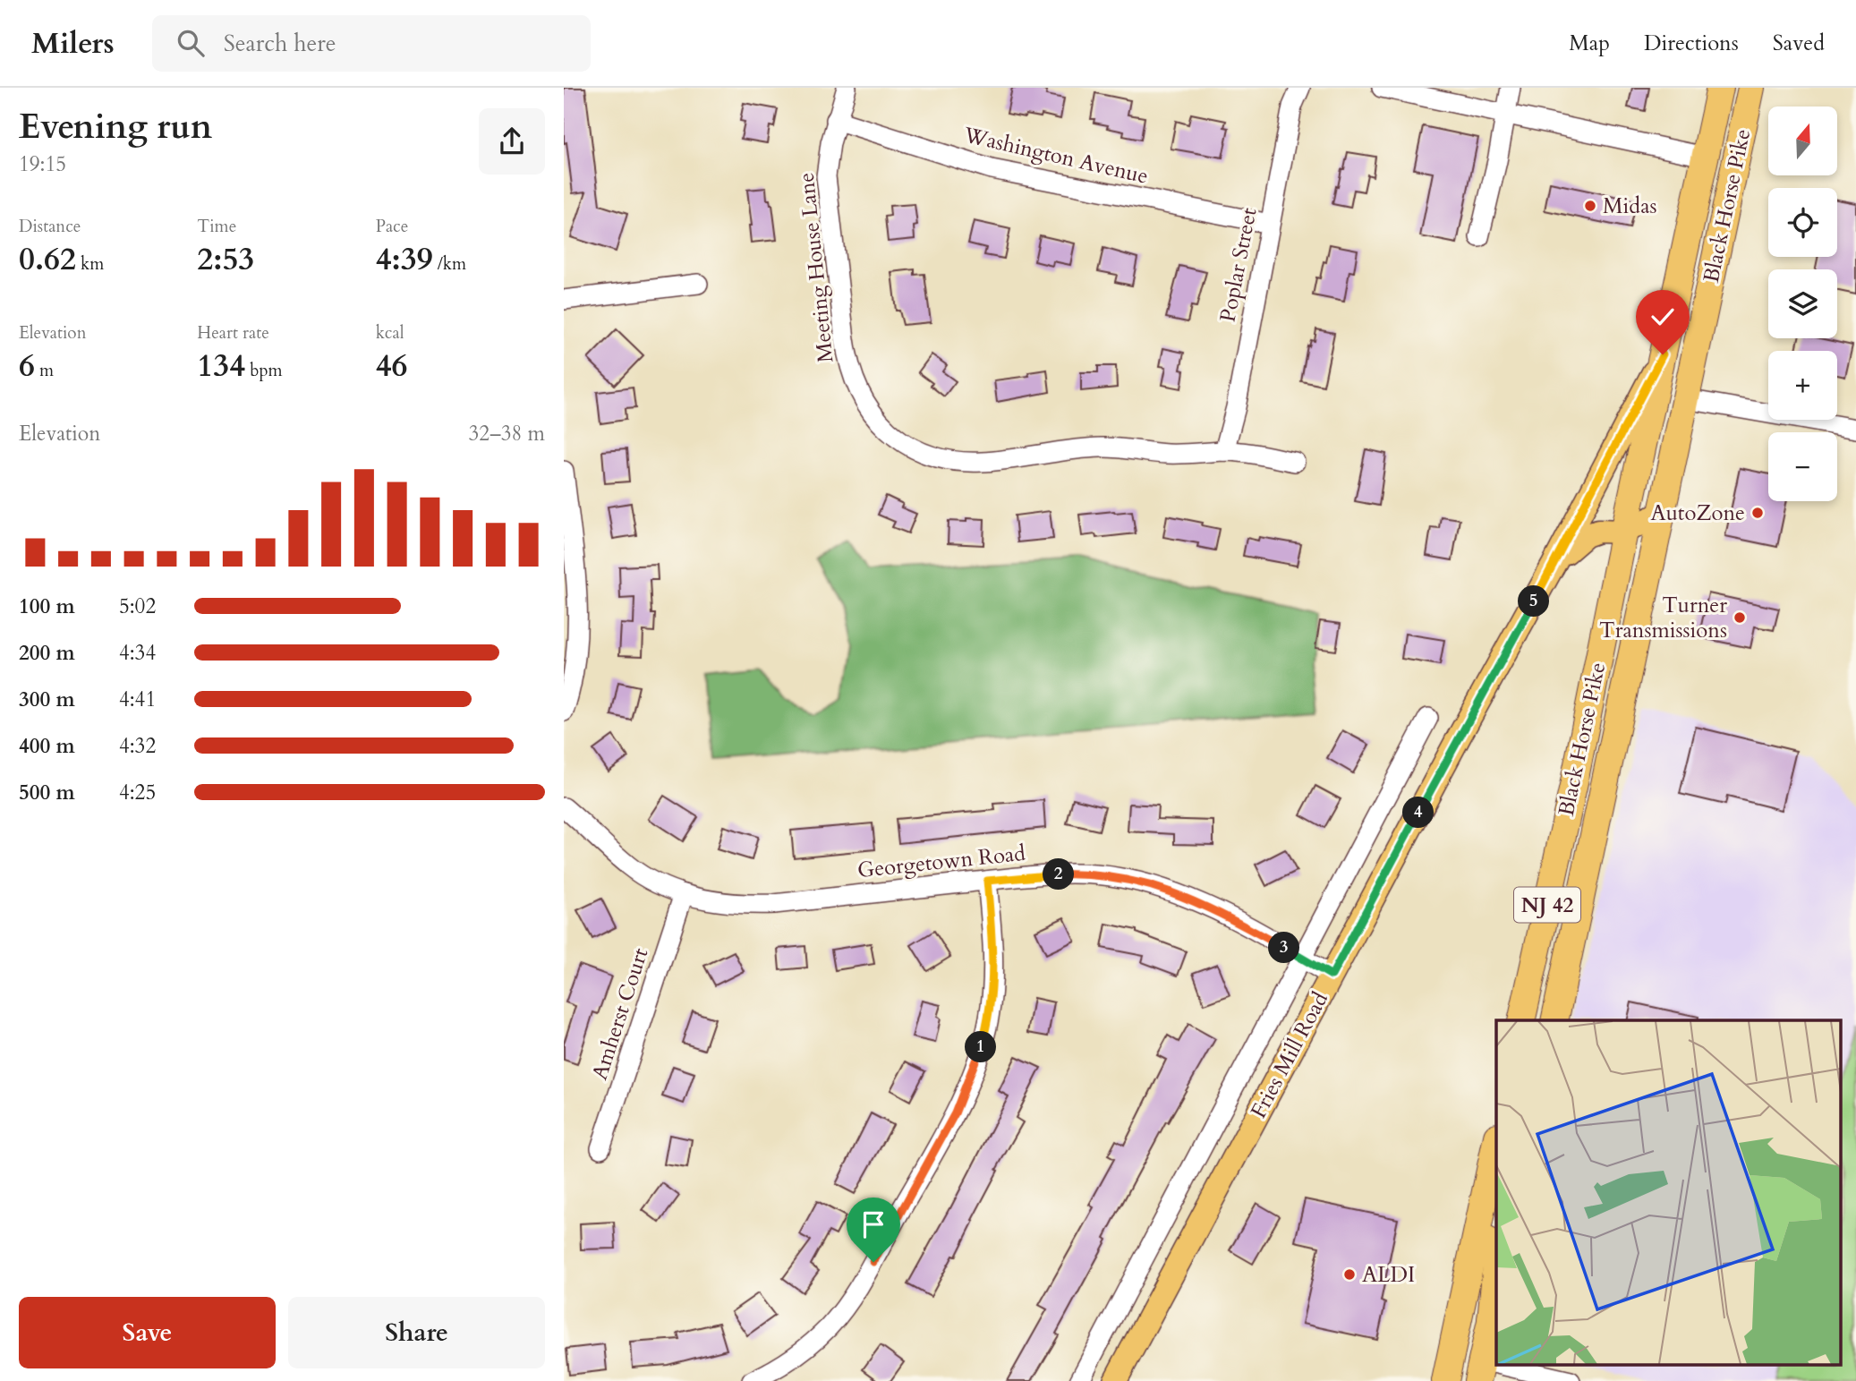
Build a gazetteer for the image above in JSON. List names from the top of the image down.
{
  "streets": {
    "highway": ["Black Horse Pike", "NJ 42"],
    "main road": ["Fries Mill Road"],
    "street": [
      "Washington Avenue",
      "Poplar Street",
      "Meeting House Lane",
      "Georgetown Road",
      "Amherst Court"
    ]
  },
  "crossings": [
    ["Washington Avenue", "Poplar Street"],
    ["Washington Avenue", "Meeting House Lane"],
    ["Black Horse Pike", "Fries Mill Road"],
    ["Poplar Street", "Meeting House Lane"],
    ["Georgetown Road", "Amherst Court"],
    ["Georgetown Road", "Fries Mill Road"]
  ],
  "places": [
    "Midas",
    "AutoZone",
    "Turner Transmissions",
    "ALDI"
  ],
  "north": "top",
  "page": {
    "header": "Milers",
    "search": "Search here",
    "nav": ["Map", "Directions", "Saved"],
    "heading": ["Evening run", "19:15"],
    "map_buttons": ["+", "−"],
    "stats": [
      ["Distance", "0.62 km"],
      ["Time", "2:53"],
      ["Pace", "4:39 /km"],
      ["Elevation", "6 m"],
      ["Heart rate", "134 bpm"],
      ["kcal", "46"]
    ],
    "chart": ["Elevation", "32–38 m"],
    "list": [
      {
        "name": "100 m",
        "note": "5:02"
      },
      {
        "name": "200 m",
        "note": "4:34"
      },
      {
        "name": "300 m",
        "note": "4:41"
      },
      {
        "name": "400 m",
        "note": "4:32"
      },
      {
        "name": "500 m",
        "note": "4:25"
      }
    ],
    "pins": [
      "5",
      "4",
      "2",
      "3",
      "1"
    ],
    "buttons": ["Save", "Share"]
  }
}
